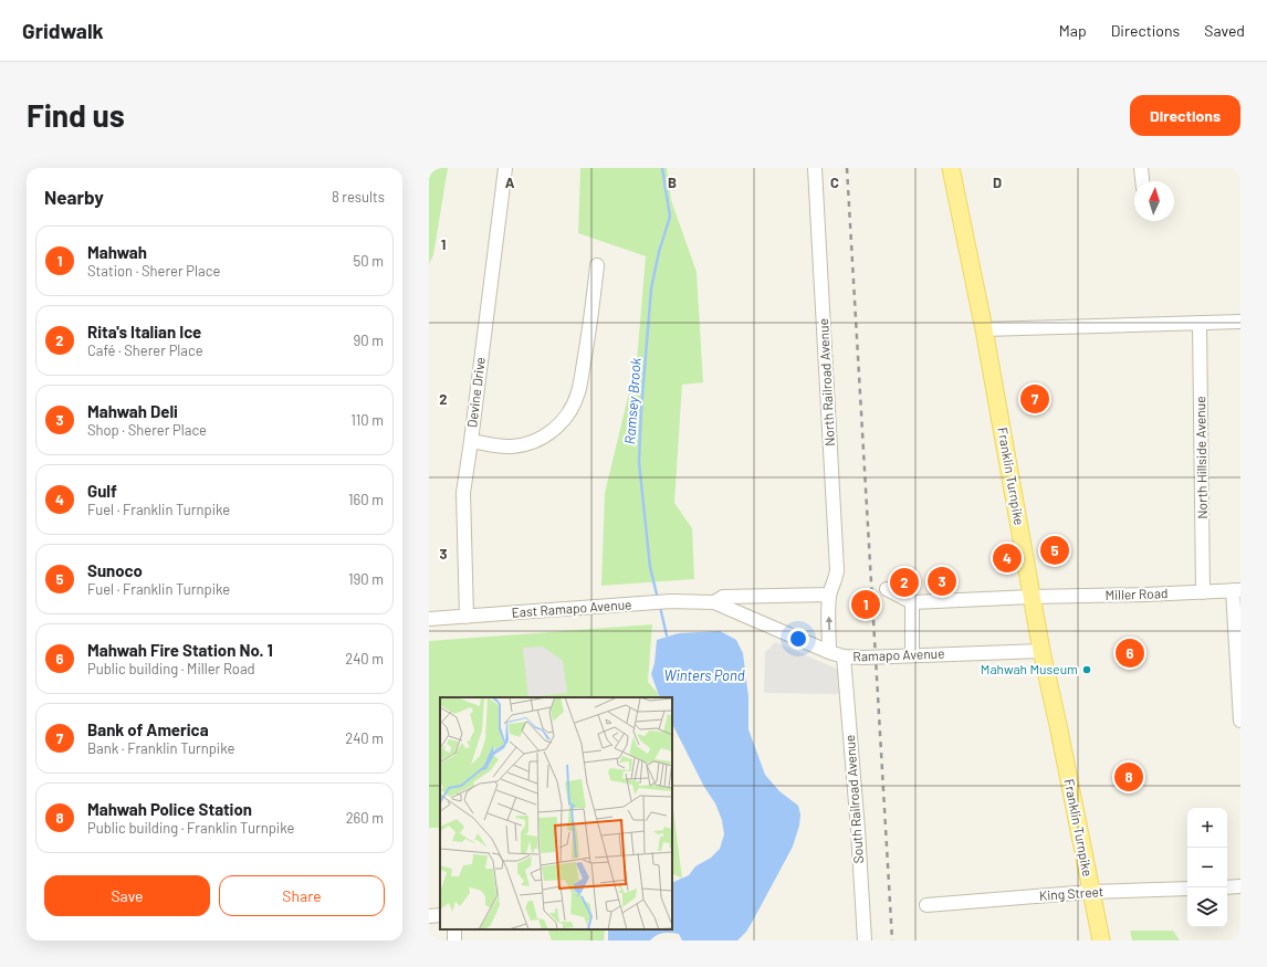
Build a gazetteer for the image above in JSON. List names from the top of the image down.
{
  "streets": {
    "main road": ["Franklin Turnpike"],
    "street": [
      "North Railroad Avenue",
      "Devine Drive",
      "North Hillside Avenue",
      "Miller Road",
      "East Ramapo Avenue",
      "Ramapo Avenue",
      "South Railroad Avenue",
      "King Street"
    ]
  },
  "crossings": [
    ["Devine Drive", "East Ramapo Avenue"],
    ["North Hillside Avenue", "Miller Road"],
    ["Franklin Turnpike", "Miller Road"],
    ["Franklin Turnpike", "Ramapo Avenue"],
    ["Franklin Turnpike", "King Street"],
    ["East Ramapo Avenue", "Ramapo Avenue"],
    ["Ramapo Avenue", "South Railroad Avenue"]
  ],
  "water": ["Ramsey Brook", "Winters Pond"],
  "places": ["Mahwah Museum"],
  "north": "top",
  "page": {
    "header": "Gridwalk",
    "nav": ["Map", "Directions", "Saved"],
    "buttons": [
      "Directions",
      ["Save", "Share"]
    ],
    "title": "Find us",
    "heading": ["Nearby", "8 results"],
    "list": [
      {
        "mark": "1",
        "name": "Mahwah",
        "note": "Station · Sherer Place",
        "value": "50 m"
      },
      {
        "mark": "2",
        "name": "Rita's Italian Ice",
        "note": "Café · Sherer Place",
        "value": "90 m"
      },
      {
        "mark": "3",
        "name": "Mahwah Deli",
        "note": "Shop · Sherer Place",
        "value": "110 m"
      },
      {
        "mark": "4",
        "name": "Gulf",
        "note": "Fuel · Franklin Turnpike",
        "value": "160 m"
      },
      {
        "mark": "5",
        "name": "Sunoco",
        "note": "Fuel · Franklin Turnpike",
        "value": "190 m"
      },
      {
        "mark": "6",
        "name": "Mahwah Fire Station No. 1",
        "note": "Public building · Miller Road",
        "value": "240 m"
      },
      {
        "mark": "7",
        "name": "Bank of America",
        "note": "Bank · Franklin Turnpike",
        "value": "240 m"
      },
      {
        "mark": "8",
        "name": "Mahwah Police Station",
        "note": "Public building · Franklin Turnpike",
        "value": "260 m"
      }
    ],
    "pins": [
      "7",
      "5",
      "4",
      "3",
      "2",
      "1",
      "6",
      "8"
    ],
    "map_buttons": ["+", "−"]
  },
  "grid": {
    "columns": [
      "A",
      "B",
      "C",
      "D"
    ],
    "rows": ["1", "2", "3"]
  }
}
